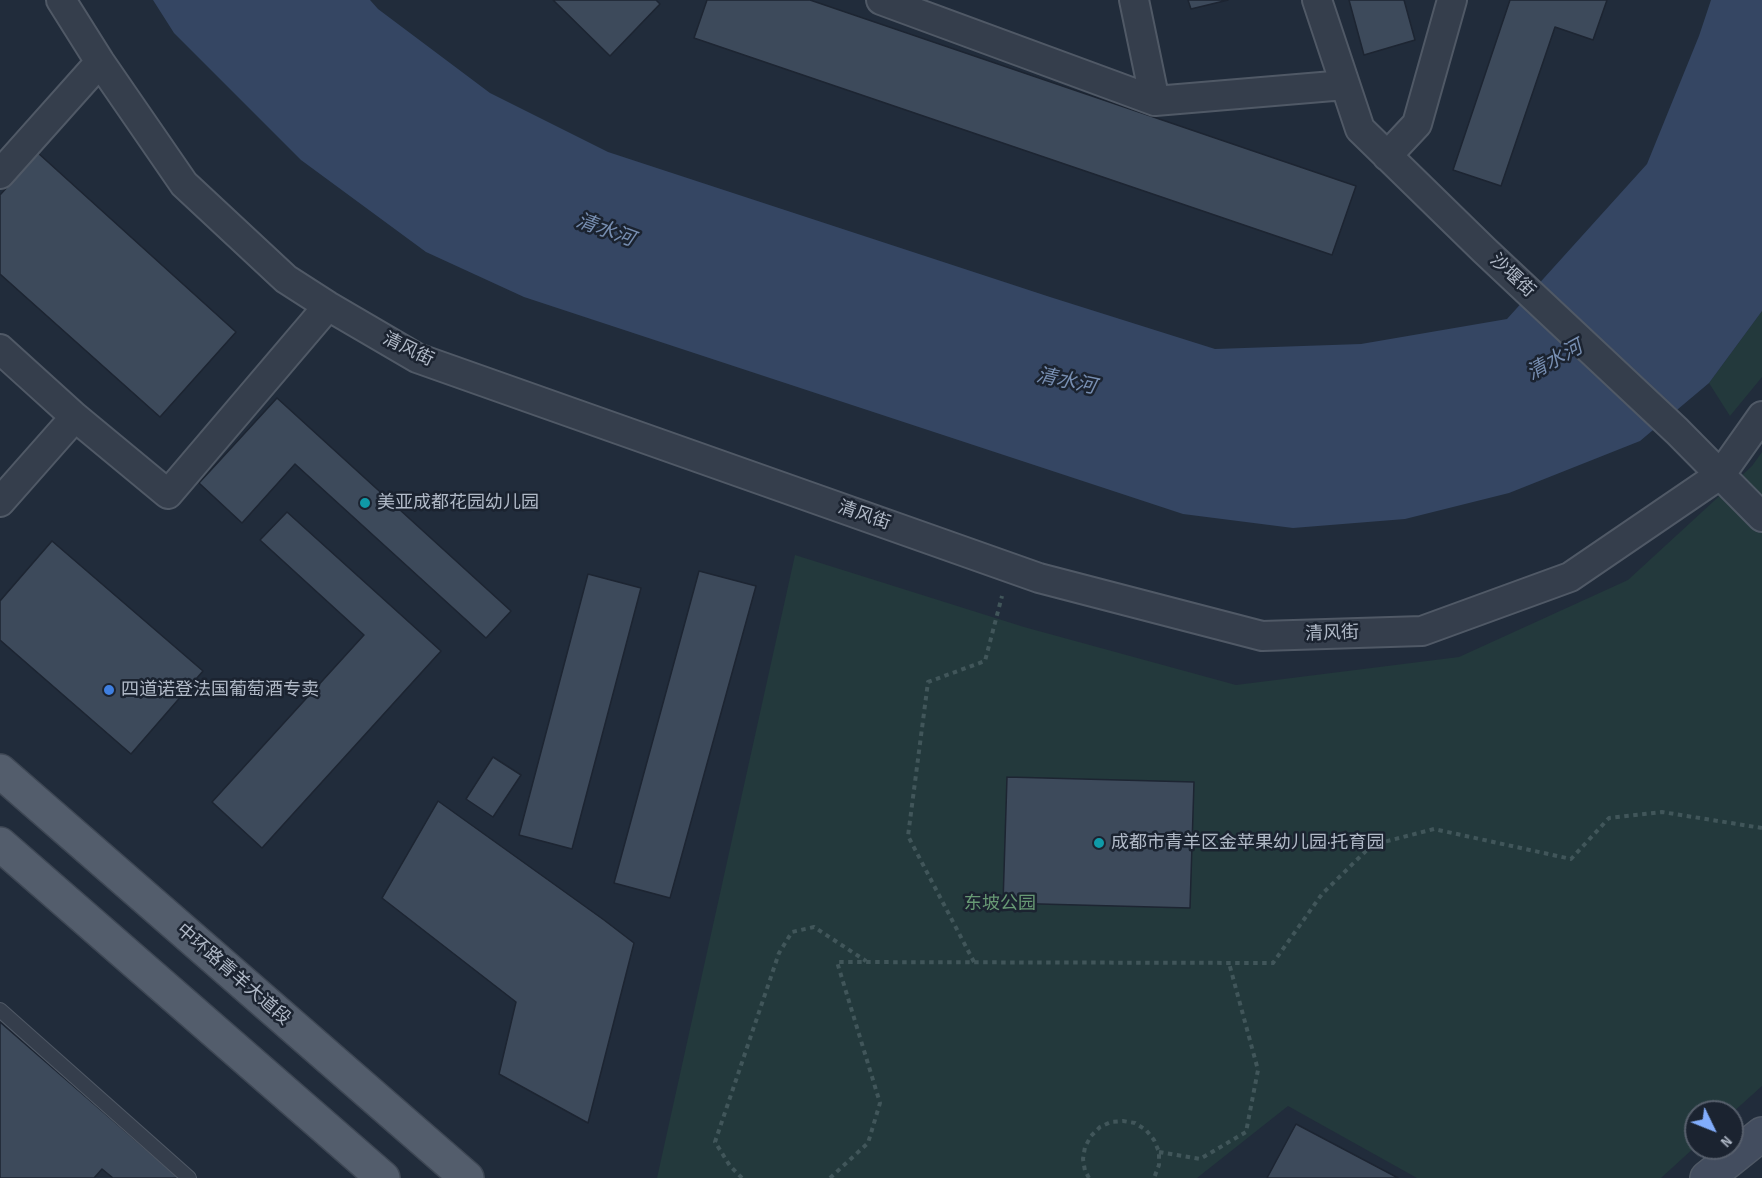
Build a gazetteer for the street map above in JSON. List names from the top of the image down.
{
  "streets": {
    "main road": ["中环路青羊大道段"],
    "street": ["沙堰街", "清风街"]
  },
  "crossings": [
    ["沙堰街", "清风街"]
  ],
  "water": ["清水河"],
  "parks": ["东坡公园"],
  "places": ["美亚成都花园幼儿园", "四道诺登法国葡萄酒专卖", "成都市青羊区金苹果幼儿园·托育园"],
  "north": "bottom right"
}
